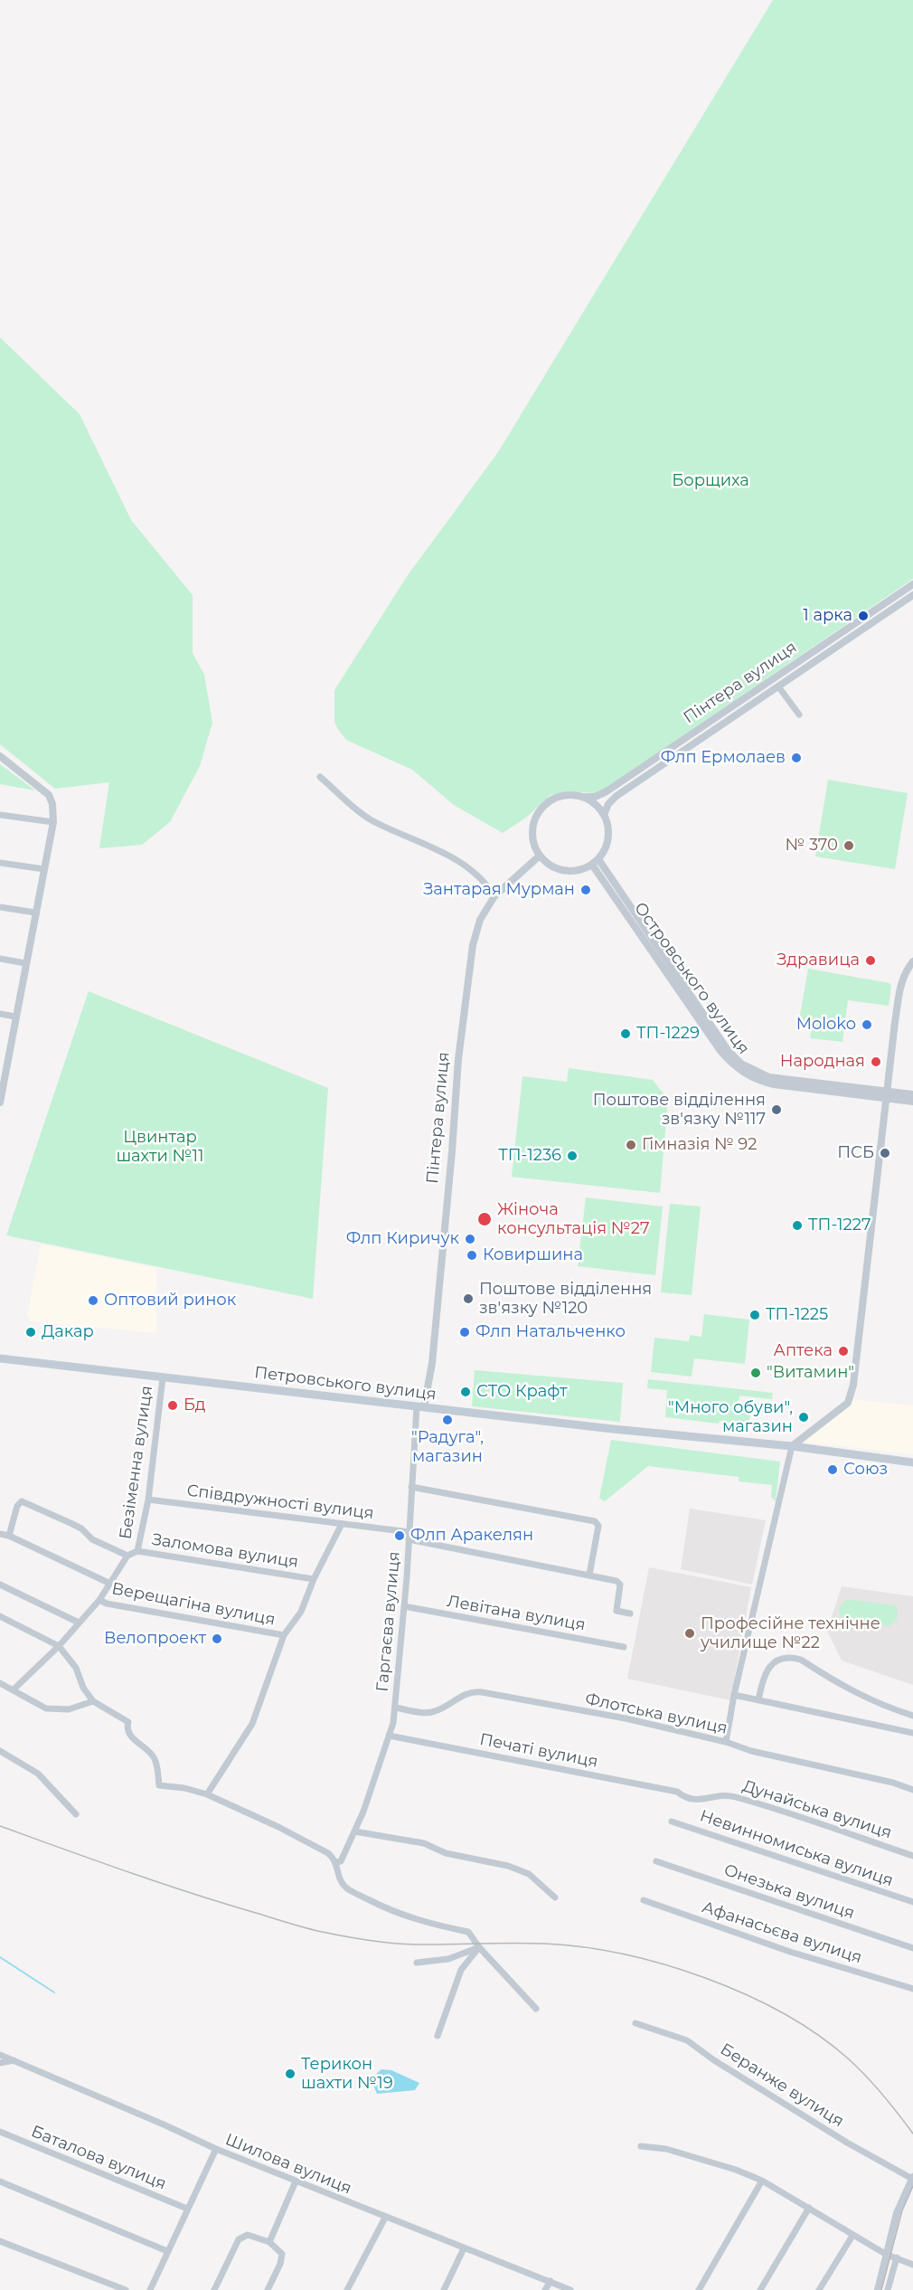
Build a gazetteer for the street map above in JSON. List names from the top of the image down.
{
  "streets": {
    "main road": ["Петровського вулиця"],
    "street": [
      "Пінтера вулиця",
      "Островського вулиця",
      "Безіменна вулиця",
      "Співдружності вулиця",
      "Заломова вулиця",
      "Верещагіна вулиця",
      "Левітана вулиця",
      "Гаргаєва вулиця",
      "Флотська вулиця",
      "Печаті вулиця",
      "Дунайська вулиця",
      "Невинномиська вулиця",
      "Онезька вулиця",
      "Афанасьєва вулиця",
      "Беранже вулиця",
      "Баталова вулиця",
      "Шилова вулиця"
    ]
  },
  "crossings": [
    ["Пінтера вулиця", "Островського вулиця"],
    ["Пінтера вулиця", "Петровського вулиця"],
    ["Пінтера вулиця", "Гаргаєва вулиця"],
    ["Петровського вулиця", "Безіменна вулиця"],
    ["Петровського вулиця", "Гаргаєва вулиця"],
    ["Безіменна вулиця", "Співдружності вулиця"],
    ["Безіменна вулиця", "Заломова вулиця"],
    ["Безіменна вулиця", "Верещагіна вулиця"],
    ["Співдружності вулиця", "Гаргаєва вулиця"],
    ["Заломова вулиця", "Верещагіна вулиця"],
    ["Левітана вулиця", "Гаргаєва вулиця"],
    ["Гаргаєва вулиця", "Флотська вулиця"],
    ["Гаргаєва вулиця", "Печаті вулиця"],
    ["Печаті вулиця", "Дунайська вулиця"]
  ],
  "parks": ["Борщиха", "Цвинтар шахти №11"],
  "places": [
    "1 арка",
    "Флп Ермолаев",
    "№ 370",
    "Зантарая Мурман",
    "Здравица",
    "Moloko",
    "ТП-1229",
    "Народная",
    "Поштове відділення зв'язку №117",
    "Гімназія № 92",
    "ПСБ",
    "ТП-1236",
    "Жіноча консультація №27",
    "ТП-1227",
    "Флп Киричук",
    "Ковиршина",
    "Поштове відділення зв'язку №120",
    "Оптовий ринок",
    "ТП-1225",
    "Дакар",
    "Флп Натальченко",
    "Аптека",
    "\"Витамин\"",
    "СТО Крафт",
    "Бд",
    "\"Много обуви\", магазин",
    "\"Радуга\", магазин",
    "Союз",
    "Флп Аракелян",
    "Професійне технічне училище №22",
    "Велопроект",
    "Терикон шахти №19"
  ]
}
